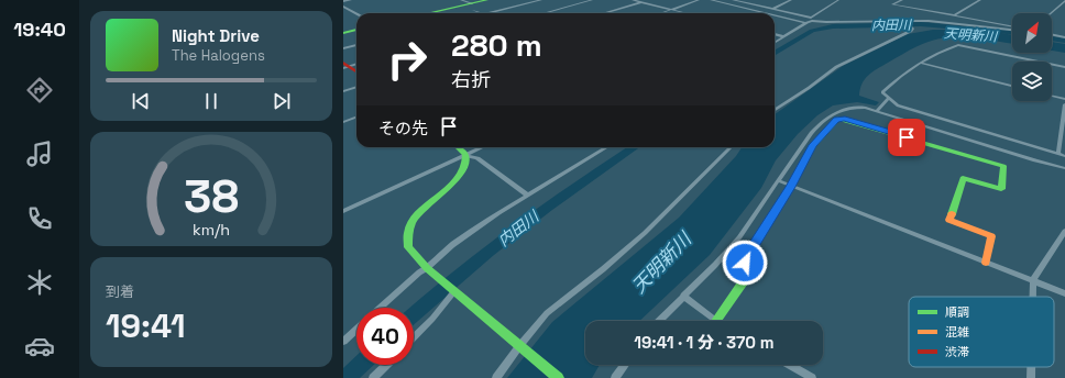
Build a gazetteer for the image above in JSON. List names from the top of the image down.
{
  "water": ["内田川", "天明新川"],
  "legend": ["順調", "混雑", "渋滞"],
  "north": "top right",
  "page": {
    "tabs": "19:40",
    "turn": ["280 m", "右折"],
    "song": ["Night Drive", "The Halogens"],
    "then": "その先",
    "tile": ["到着", "19:41"],
    "limit": "40",
    "trip": "19:41 · 1 分 · 370 m",
    "gauge": ["38", "km/h"]
  }
}
